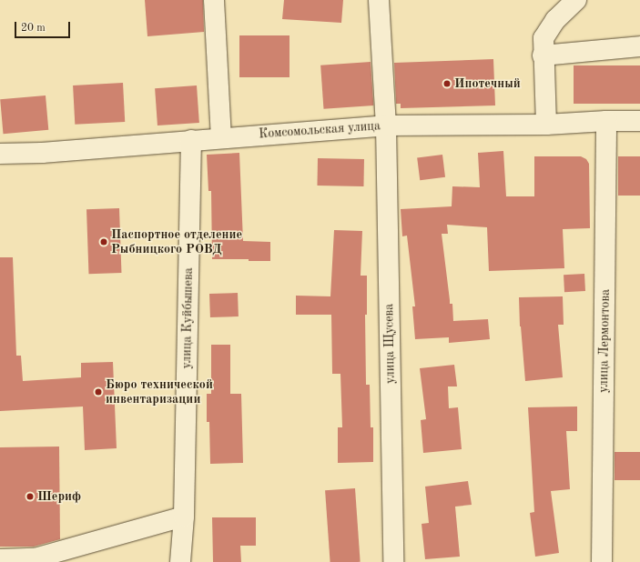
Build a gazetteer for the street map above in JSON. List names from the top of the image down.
{
  "streets": {
    "street": [
      "Комсомольская улица",
      "улица Куйбышева",
      "улица Лермонтова",
      "улица Щусева"
    ]
  },
  "crossings": [
    ["Комсомольская улица", "улица Куйбышева"],
    ["Комсомольская улица", "улица Лермонтова"],
    ["Комсомольская улица", "улица Щусева"]
  ],
  "places": [
    "Ипотечный",
    "Паспортное отделение Рыбницкого РОВД",
    "Бюро технической инвентаризации",
    "Шериф"
  ],
  "scale_bar": "20 m"
}
